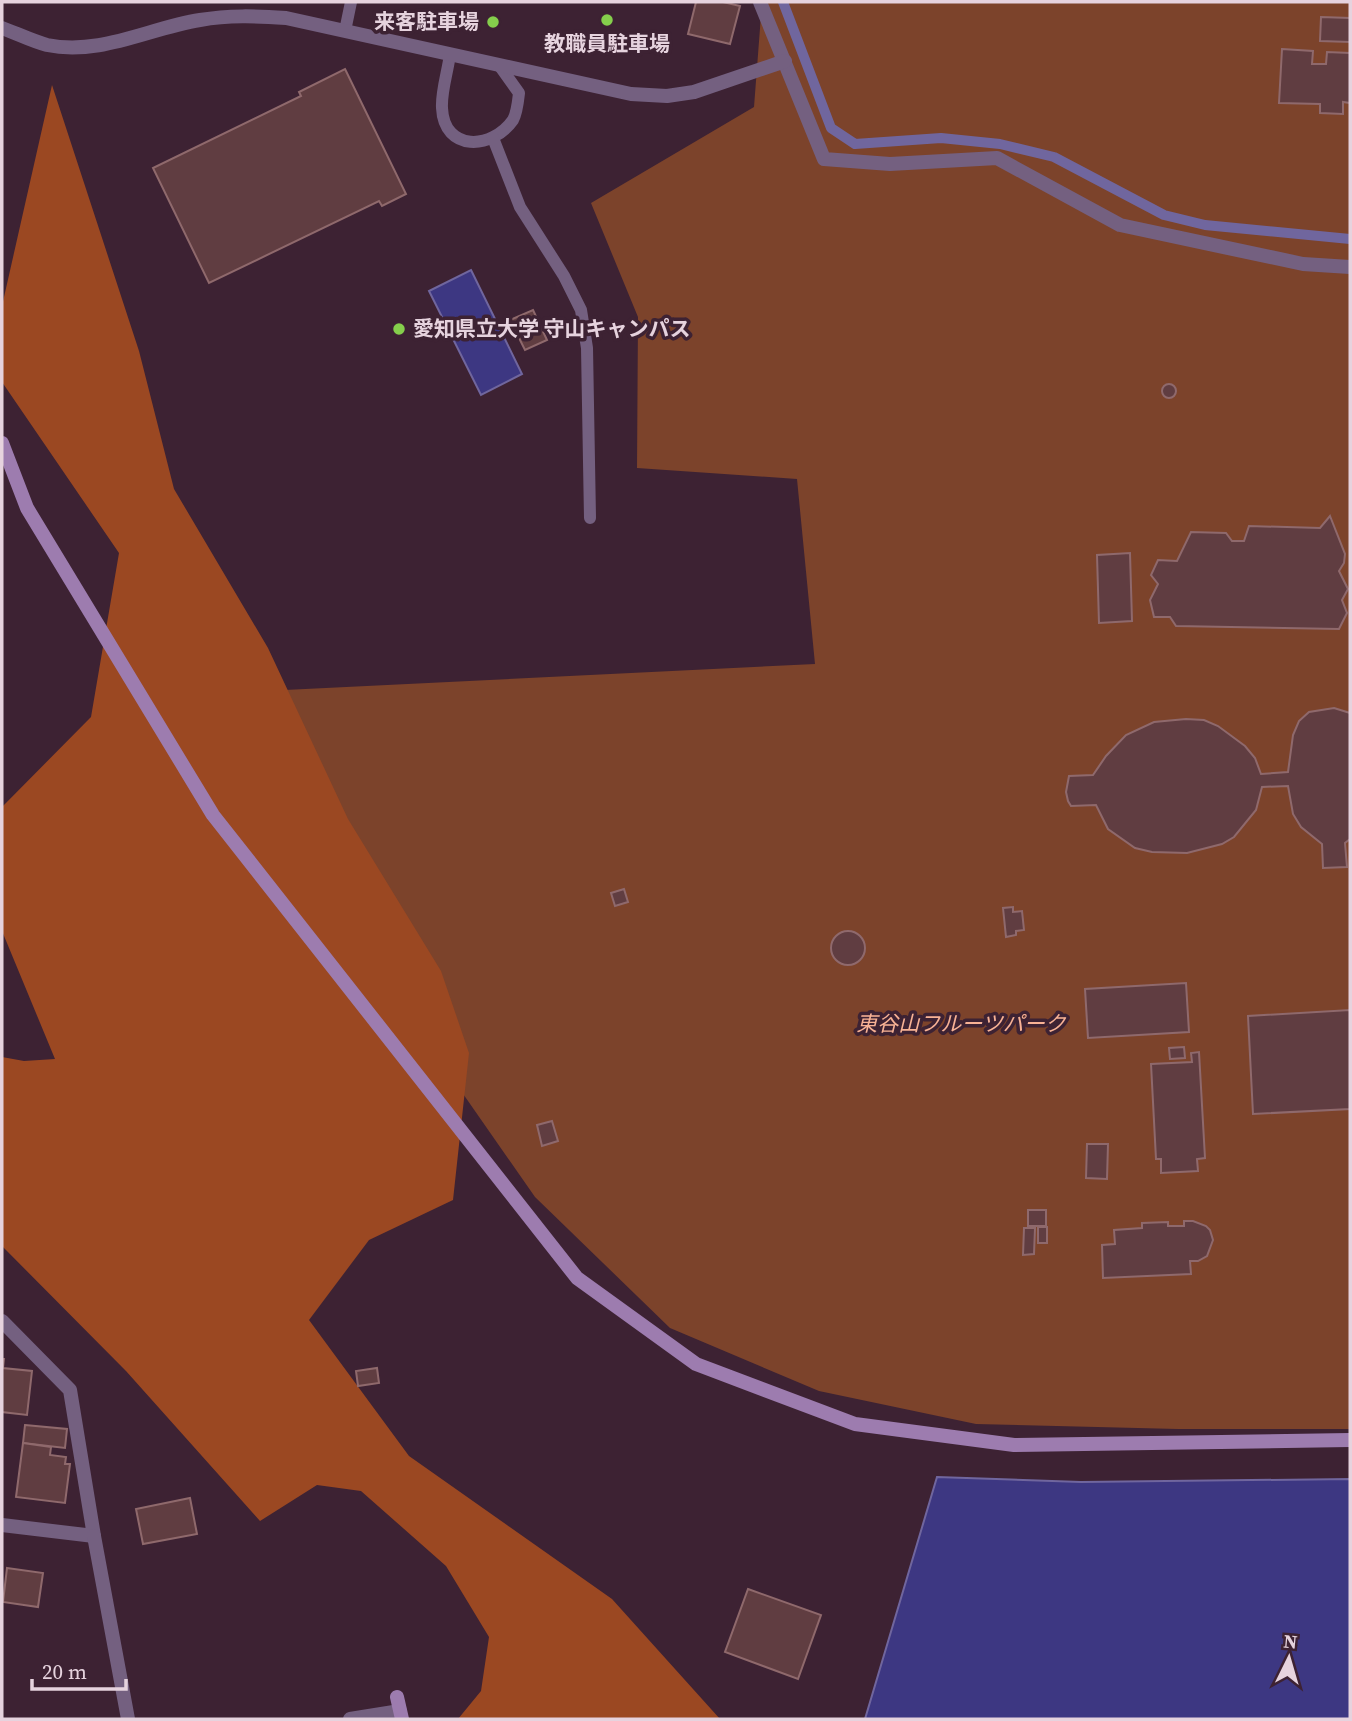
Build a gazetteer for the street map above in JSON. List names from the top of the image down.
{
  "parks": ["東谷山フルーツパーク"],
  "places": ["教職員駐車場", "来客駐車場", "愛知県立大学 守山キャンパス"],
  "scale_bar": "20 m",
  "north": "top"
}
